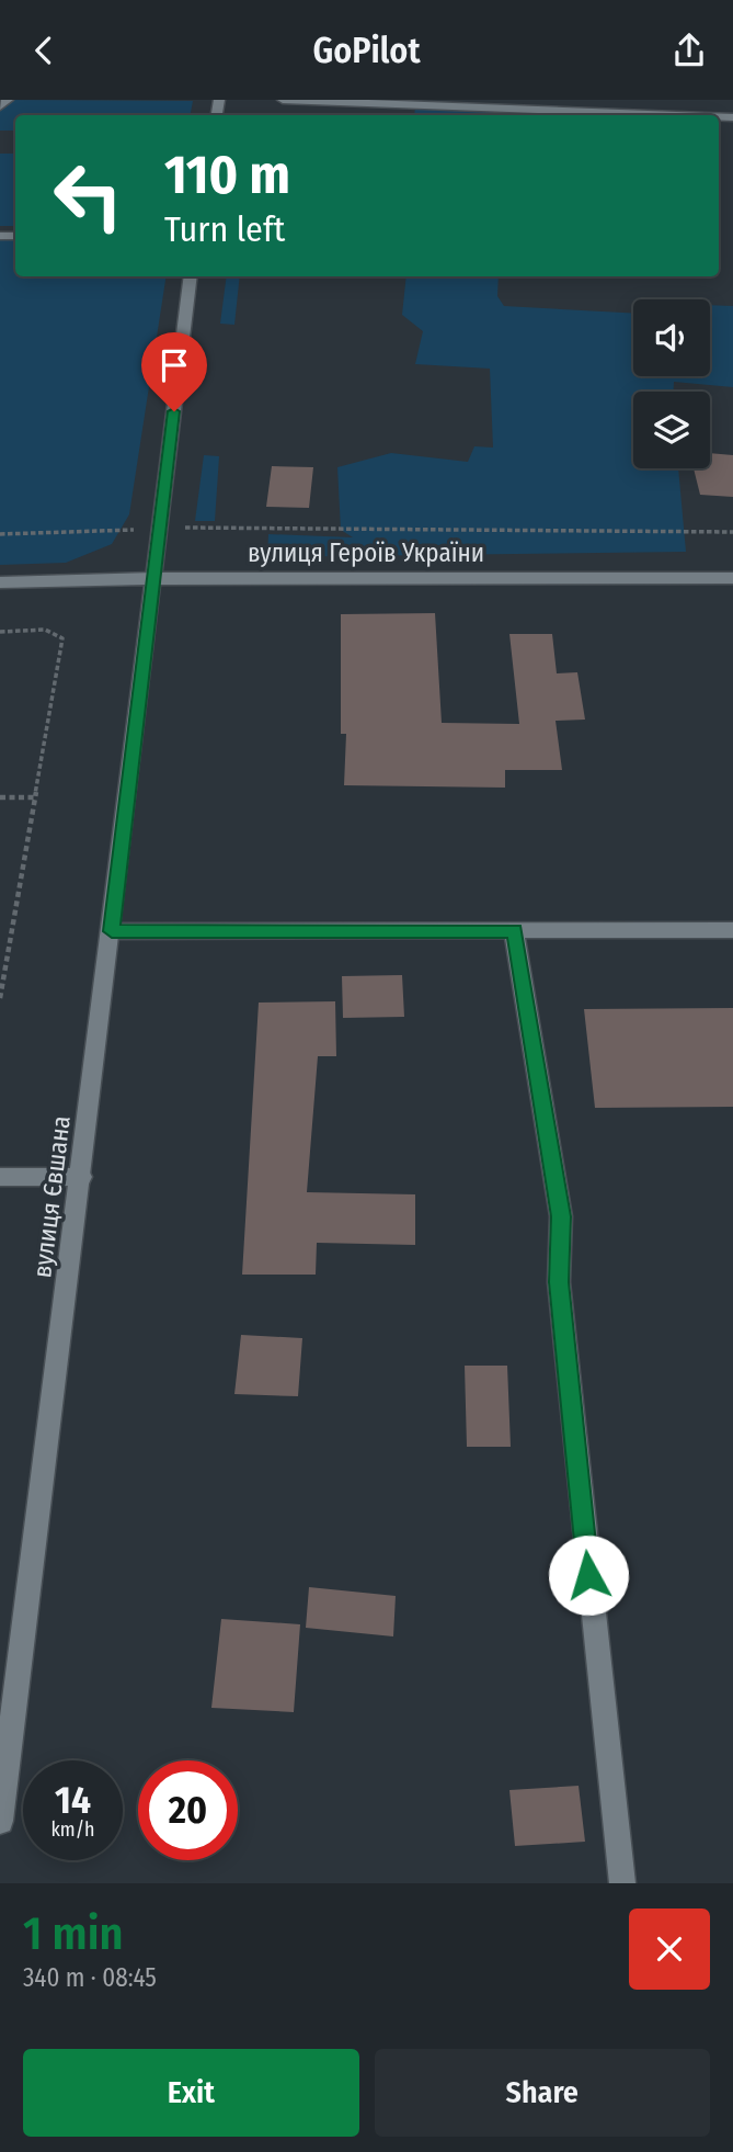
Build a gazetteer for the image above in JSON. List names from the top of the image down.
{
  "streets": {
    "main road": ["вулиця Героїв України", "вулиця Євшана"]
  },
  "crossings": [
    ["вулиця Героїв України", "вулиця Євшана"]
  ],
  "page": {
    "header": "GoPilot",
    "turn": ["110 m", "Turn left"],
    "speed": "14 km/h",
    "limit": "20",
    "heading": ["1 min", "340 m · 08:45"],
    "buttons": ["Exit", "Share"]
  }
}
